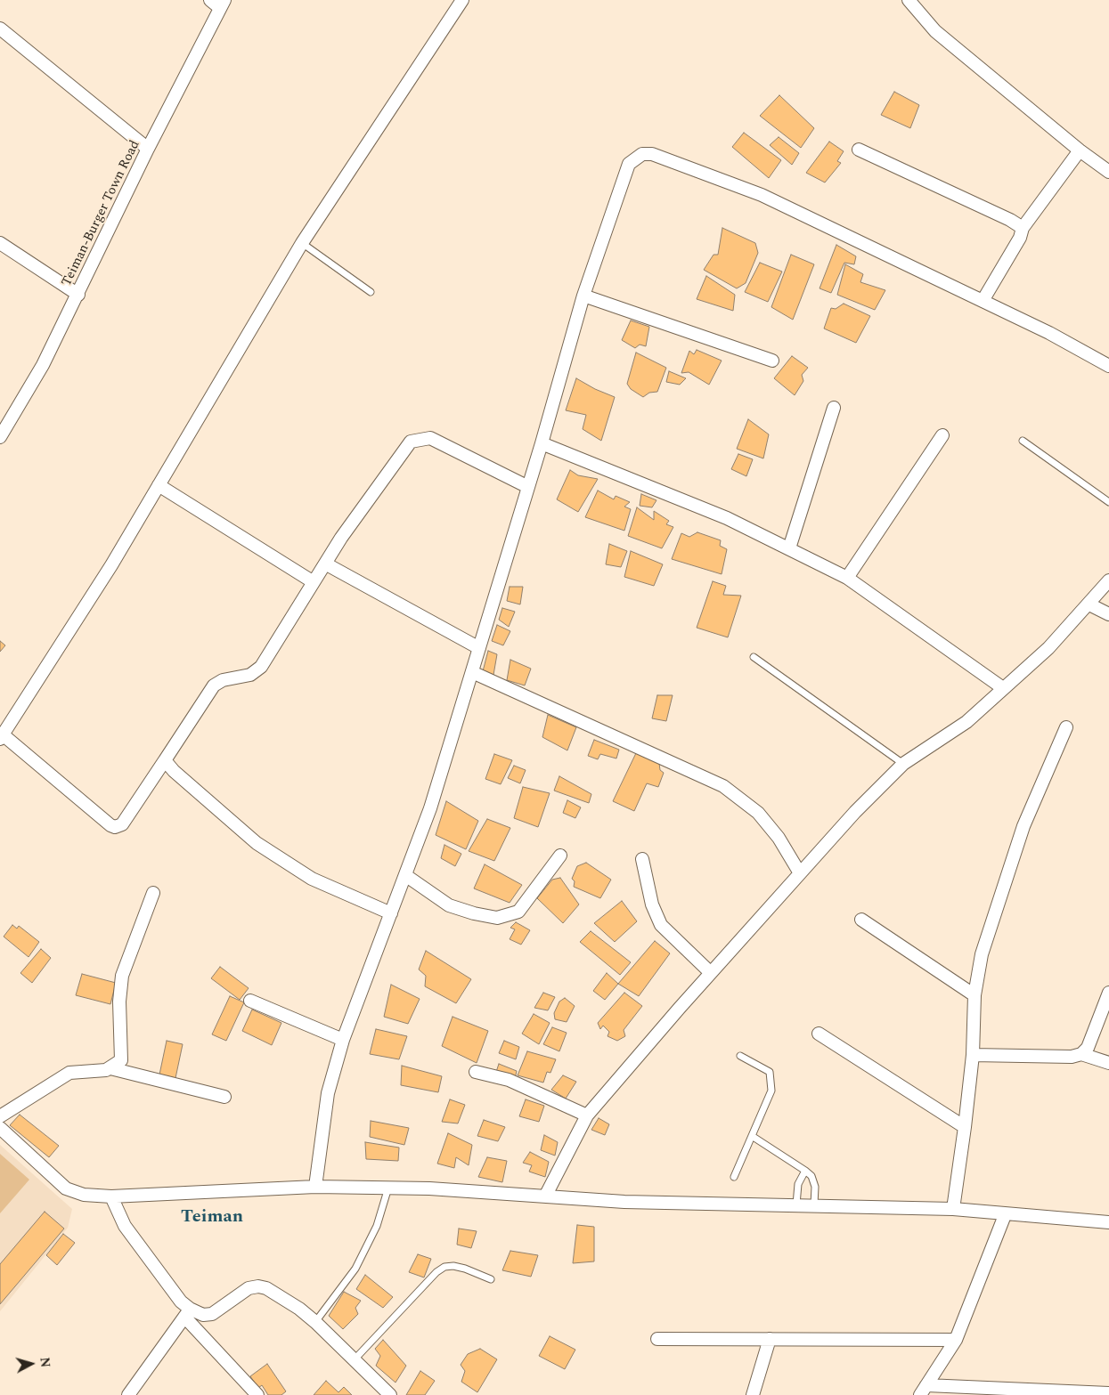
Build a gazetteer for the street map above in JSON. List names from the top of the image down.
{
  "streets": {
    "street": ["Teiman-Burger Town Road"]
  },
  "districts": ["Teiman"],
  "north": "right"
}
